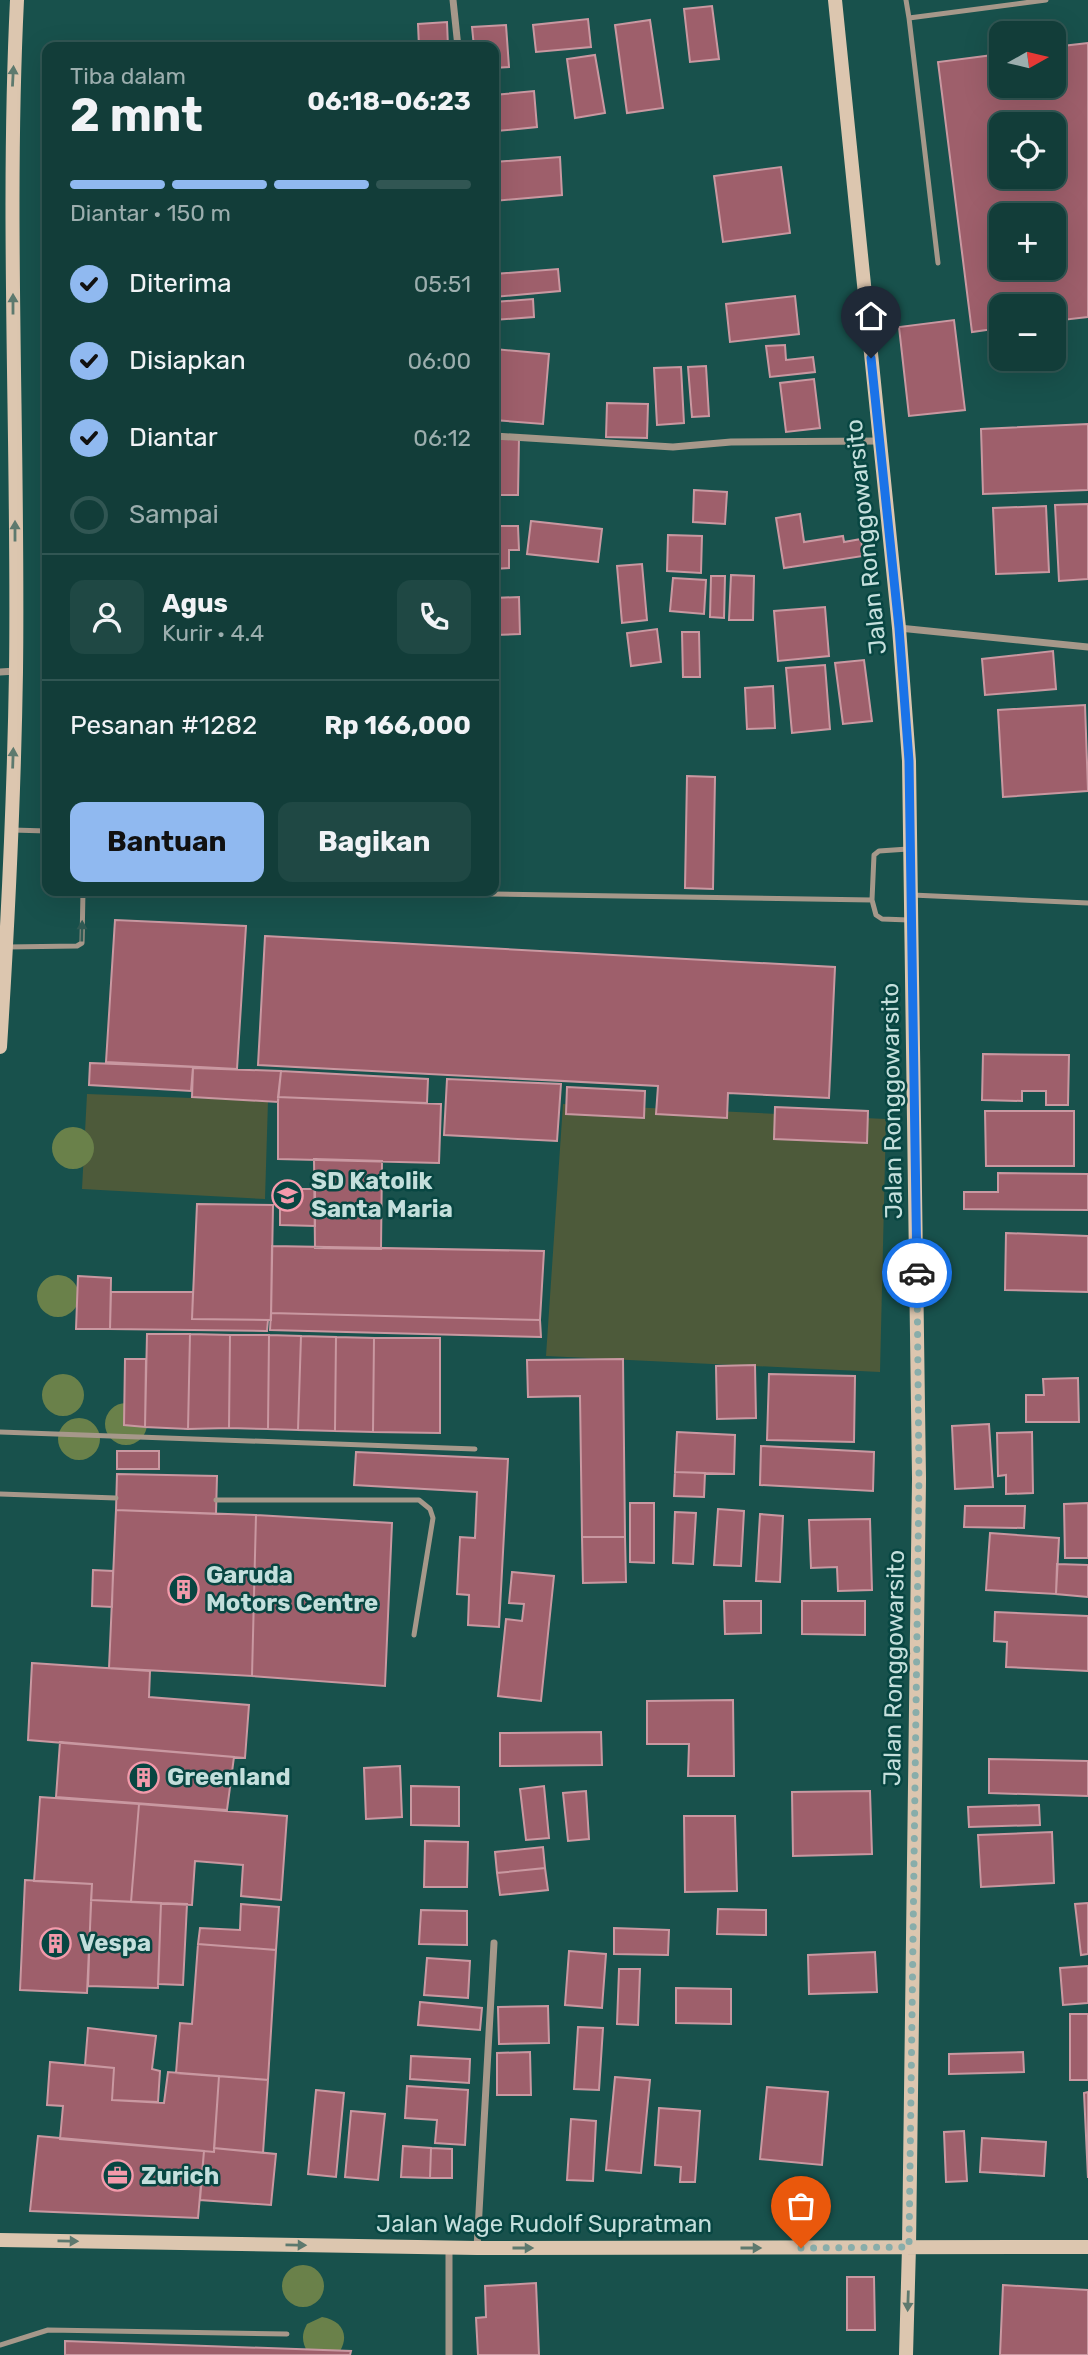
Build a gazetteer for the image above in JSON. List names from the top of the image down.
{
  "streets": {
    "street": ["Jalan Ronggowarsito", "Jalan Wage Rudolf Supratman"]
  },
  "crossings": [
    ["Jalan Ronggowarsito", "Jalan Wage Rudolf Supratman"]
  ],
  "one_way": ["Jalan Wage Rudolf Supratman"],
  "places": {
    "school or university": ["SD Katolik Santa Maria"],
    "building": ["Garuda Motors Centre", "Greenland", "Vespa"],
    "office": ["Zurich"]
  },
  "north": "right",
  "page": {
    "map_buttons": ["+", "−"],
    "heading": ["2 mnt", "Tiba dalam", "06:18–06:23"],
    "panel": [
      "Agus",
      "Kurir · 4.4",
      "Pesanan #1282",
      "Rp 166,000"
    ],
    "bar": "Diantar · 150 m",
    "list": [
      ["Diterima", "05:51"],
      ["Disiapkan", "06:00"],
      ["Diantar", "06:12"],
      "Sampai"
    ],
    "buttons": ["Bantuan", "Bagikan"]
  }
}
